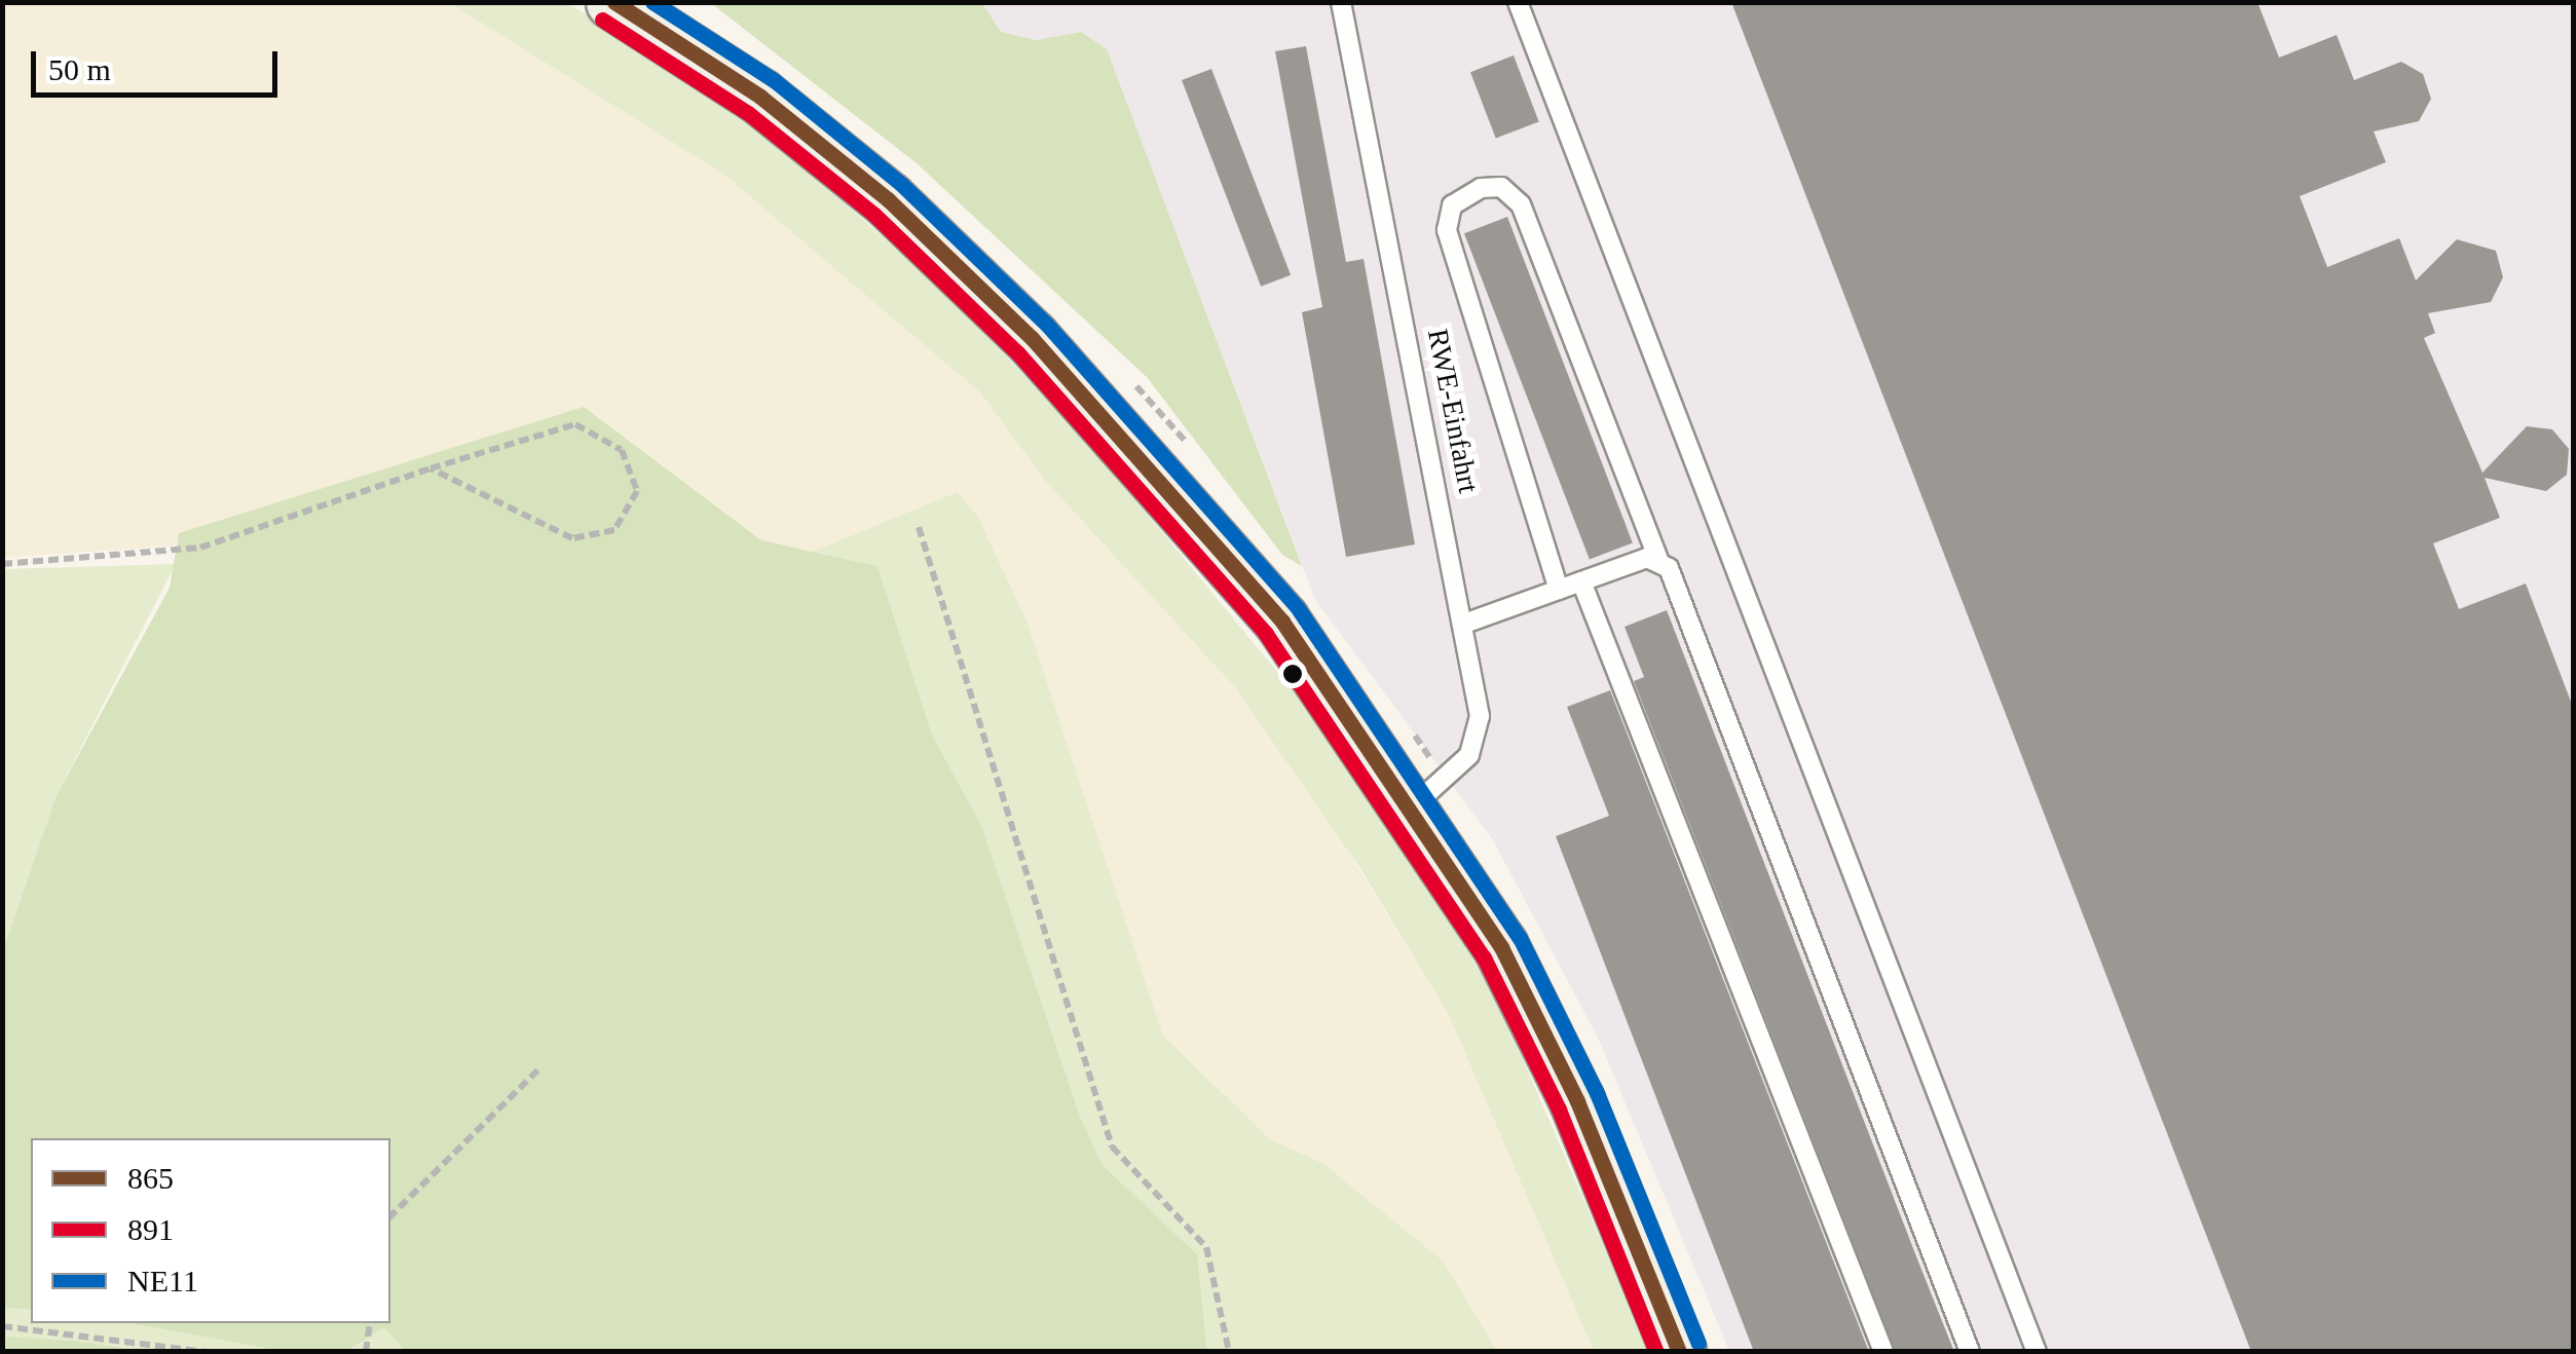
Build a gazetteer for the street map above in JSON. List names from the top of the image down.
{
  "streets": {
    "lane": ["RWE-Einfahrt"]
  },
  "lines": ["transit line 865", "transit line NE11", "transit line 891"],
  "legend": ["865", "891", "NE11"],
  "scale_bar": "50 m"
}
